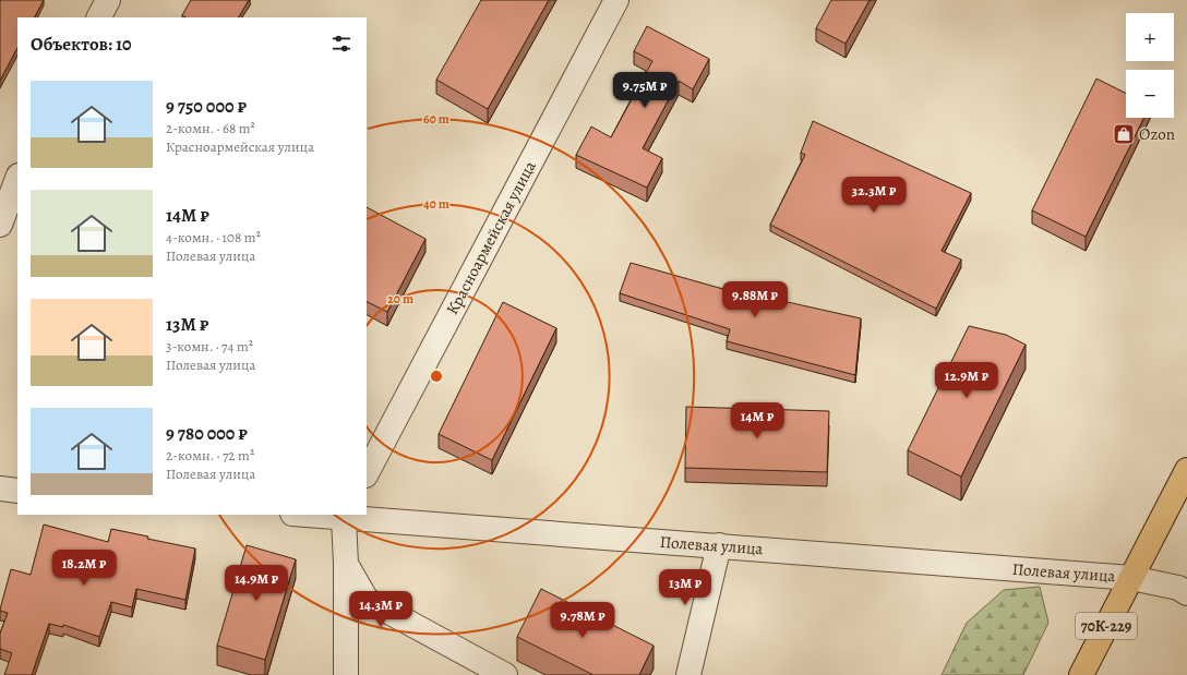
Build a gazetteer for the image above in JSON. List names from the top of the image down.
{
  "streets": {
    "main road": ["70К-229"],
    "street": ["Красноармейская улица", "Полевая улица"]
  },
  "crossings": [
    ["Полевая улица", "70К-229"]
  ],
  "places": {
    "shop": ["Ozon"]
  },
  "page": {
    "map_buttons": ["+", "−"],
    "heading": "Объектов: 10",
    "list": [
      {
        "name": "9 750 000 ₽",
        "note": "2-комн. · 68 m² · Красноармейская улица"
      },
      {
        "name": "14M ₽",
        "note": "4-комн. · 108 m² · Полевая улица"
      },
      {
        "name": "13M ₽",
        "note": "3-комн. · 74 m² · Полевая улица"
      },
      {
        "name": "9 780 000 ₽",
        "note": "2-комн. · 72 m² · Полевая улица"
      }
    ],
    "price": [
      "9.75M ₽",
      "32.3M ₽",
      "9.88M ₽",
      "12.9M ₽",
      "14M ₽",
      "18.2M ₽",
      "14.9M ₽",
      "13M ₽",
      "14.3M ₽",
      "9.78M ₽"
    ]
  },
  "rings": ["60 m", "40 m", "20 m"]
}
